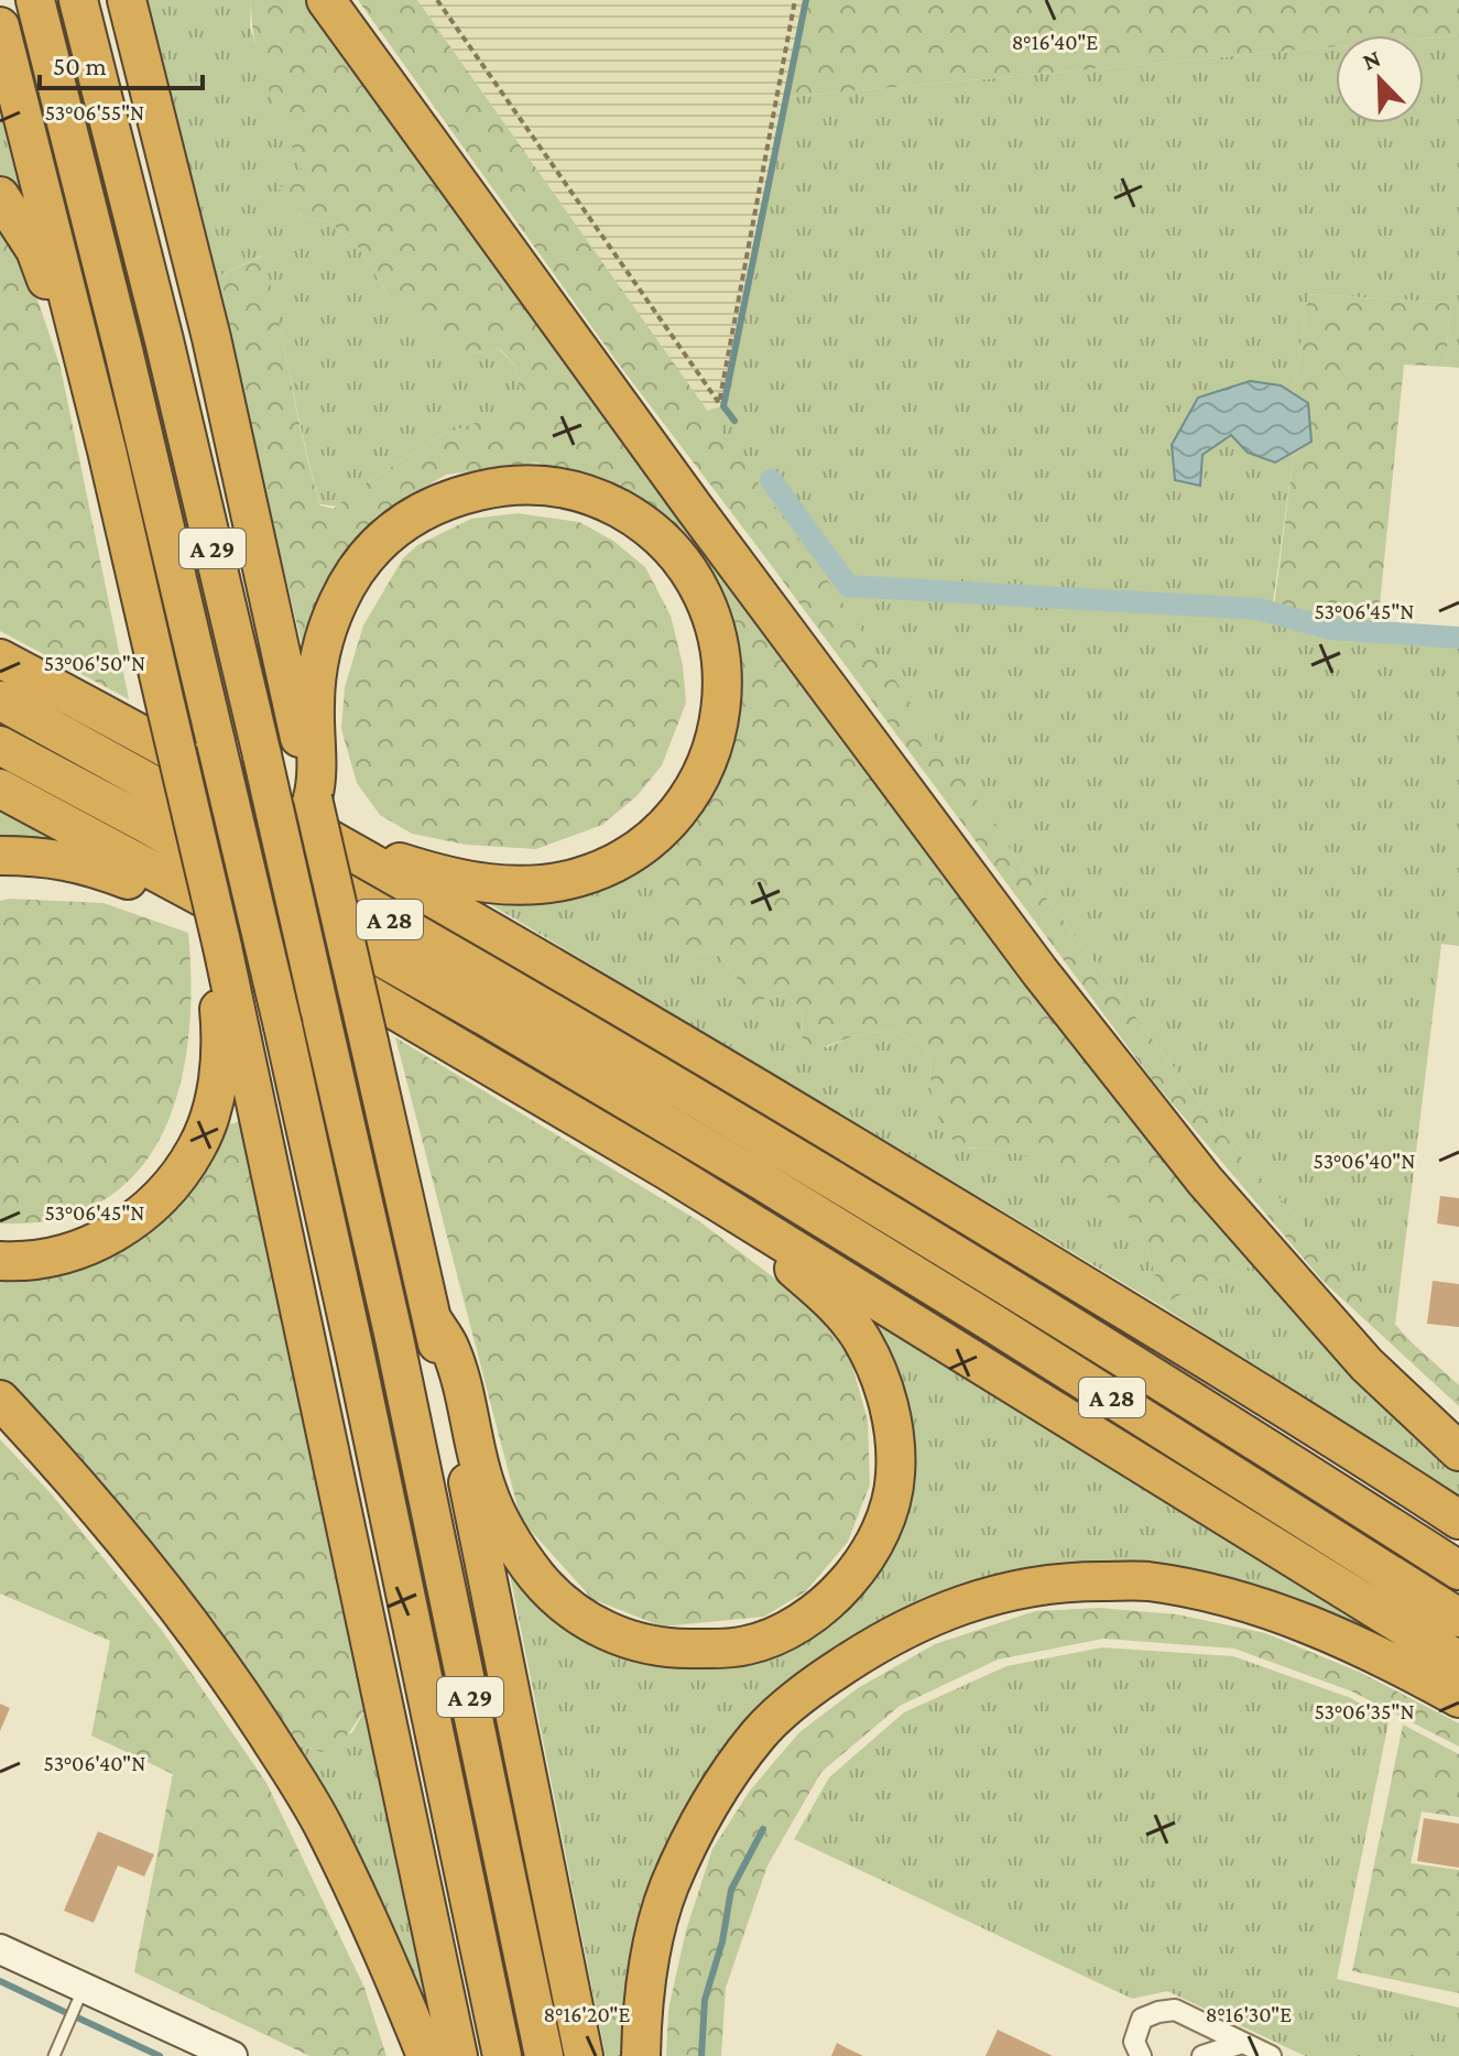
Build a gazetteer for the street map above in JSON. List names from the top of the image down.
{
  "streets": {
    "highway": ["A 29", "A 28"]
  },
  "scale_bar": "50 m",
  "north": "top left",
  "coordinates": [
    "8°16'40\"E",
    "53°06'55\"N",
    "53°06'45\"N",
    "53°06'50\"N",
    "53°06'40\"N",
    "53°06'35\"N",
    "8°16'20\"E",
    "8°16'30\"E"
  ]
}
